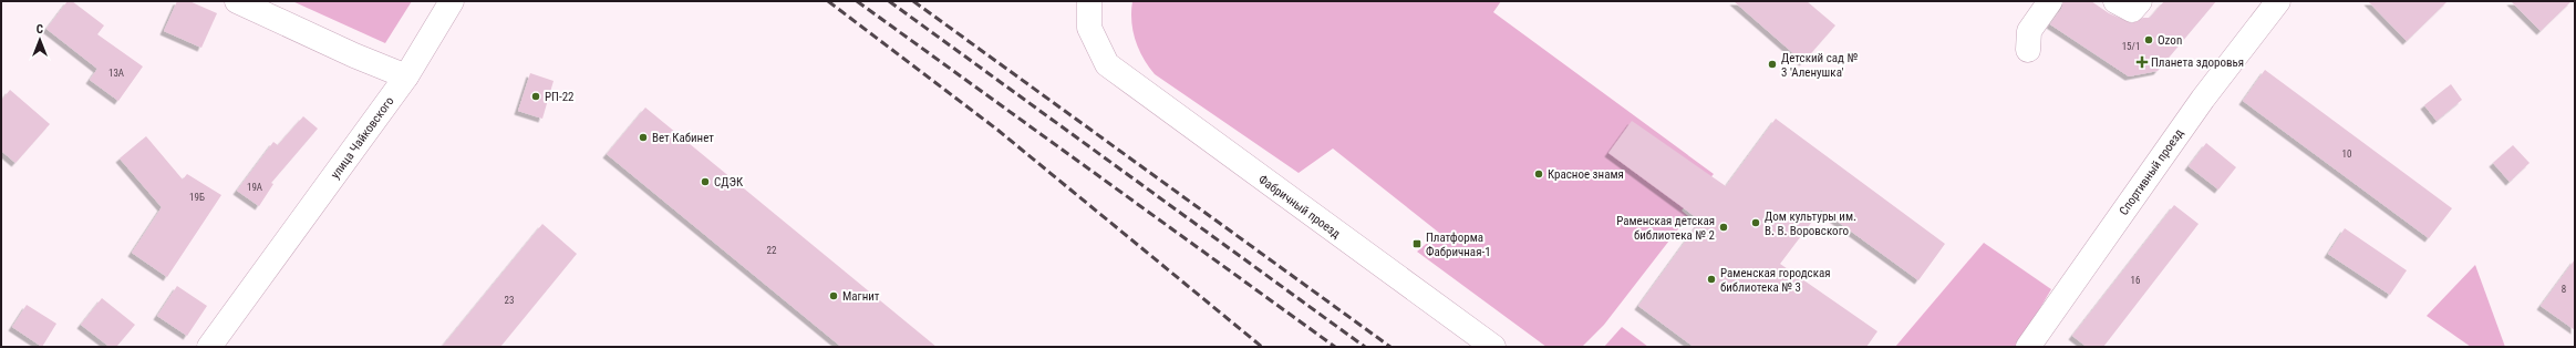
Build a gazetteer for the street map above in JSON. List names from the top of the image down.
{
  "streets": {
    "street": ["улица Чайковского", "Спортивный проезд", "Фабричный проезд"]
  },
  "places": {
    "other": [
      "Ozon",
      "Детский сад № 3 'Аленушка'",
      "РП-22",
      "Вет Кабинет",
      "Красное знамя",
      "СДЭК",
      "Дом культуры им. В. В. Воровского",
      "Раменская детская библиотека № 2",
      "Раменская городская библиотека № 3",
      "Магнит"
    ],
    "health": ["Планета здоровья"],
    "transit": ["Платформа Фабричная-1"]
  },
  "house_numbers": [
    "15/1",
    "13А",
    "10",
    "19А",
    "19Б",
    "22",
    "16",
    "8",
    "23"
  ],
  "north": "top"
}
